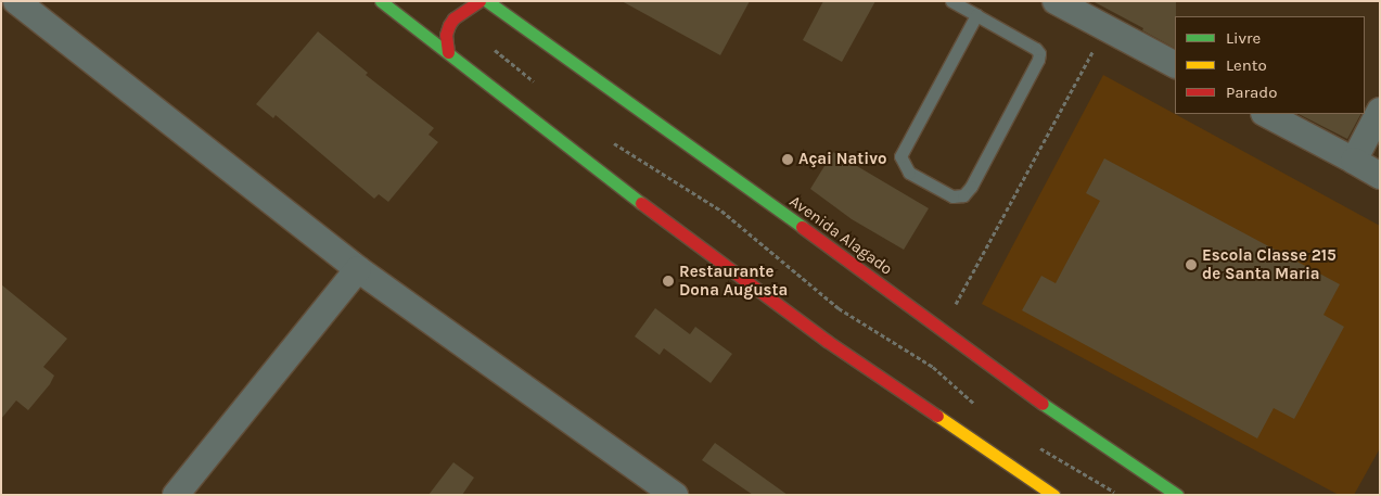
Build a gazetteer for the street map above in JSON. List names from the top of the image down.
{
  "streets": {
    "main road": ["Avenida Alagado"]
  },
  "places": ["Açai Nativo", "Escola Classe 215 de Santa Maria", "Restaurante Dona Augusta"],
  "legend": ["Livre", "Lento", "Parado"]
}
